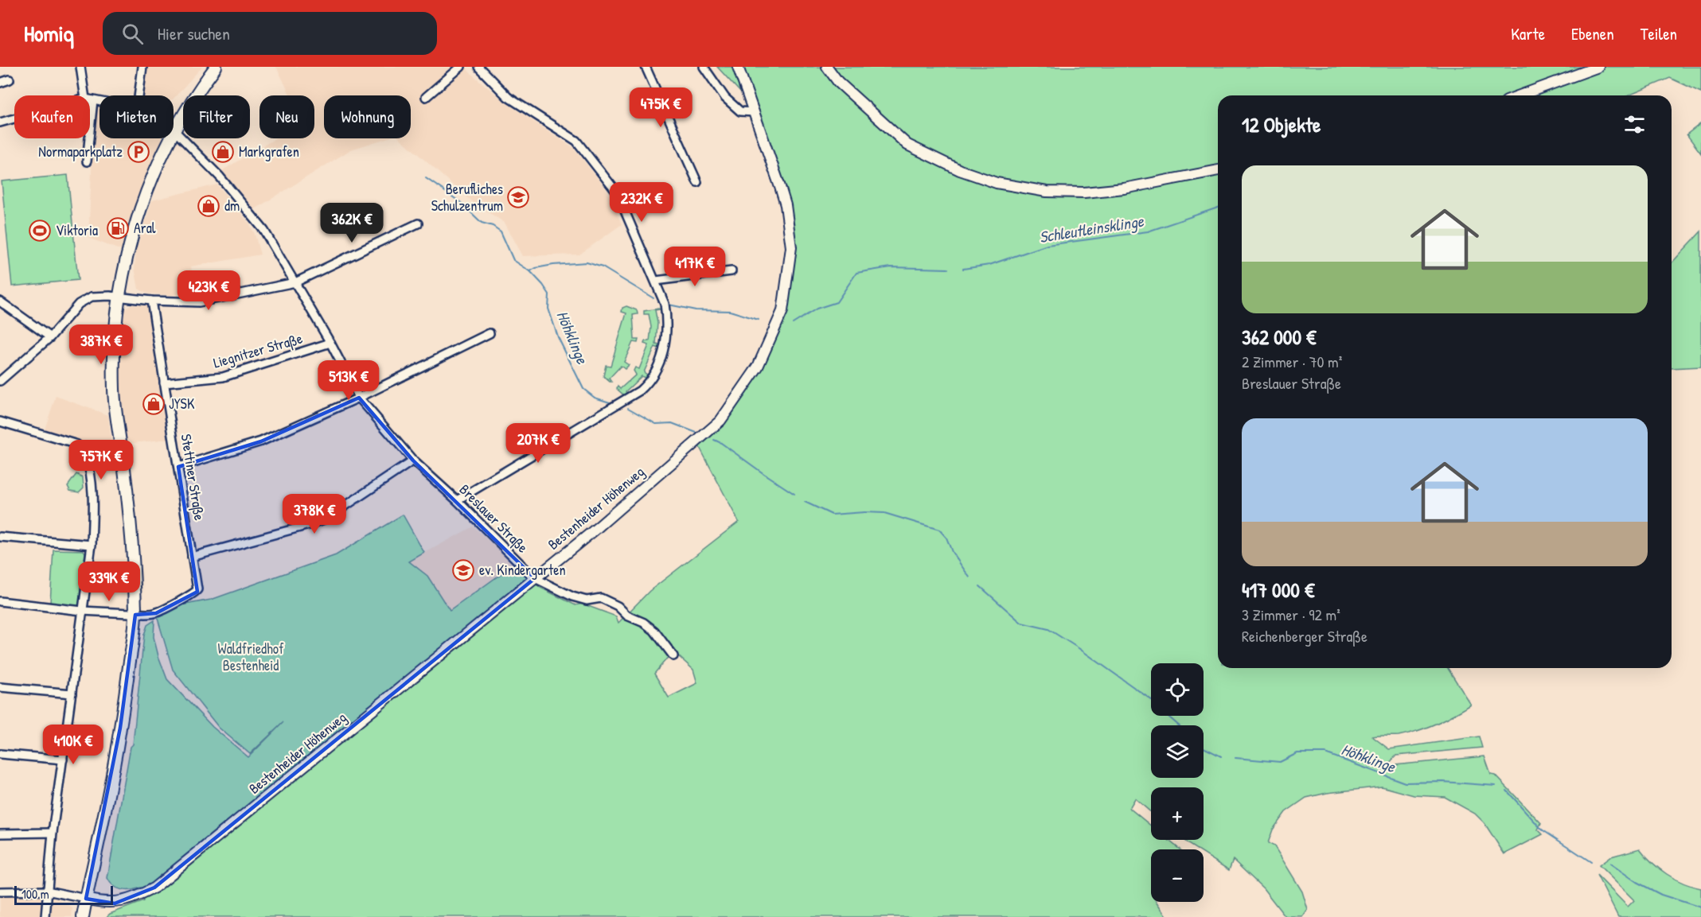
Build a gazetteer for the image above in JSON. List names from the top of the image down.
{
  "streets": {
    "street": [
      "Liegnitzer Straße",
      "Stettiner Straße",
      "Bestenheider Höhenweg",
      "Breslauer Straße"
    ]
  },
  "crossings": [
    ["Liegnitzer Straße", "Stettiner Straße"],
    ["Liegnitzer Straße", "Breslauer Straße"],
    ["Bestenheider Höhenweg", "Breslauer Straße"]
  ],
  "water": ["Schleutleinsklinge", "Höhklinge"],
  "parks": ["Waldfriedhof Bestenheid"],
  "places": {
    "parking": ["Normaparkplatz"],
    "shop": ["Markgrafen", "dm", "JYSK"],
    "school or university": ["Berufliches Schulzentrum", "ev. Kindergarten"],
    "fuel station": ["Aral"],
    "sports": ["Viktoria"]
  },
  "scale_bar": "100 m",
  "page": {
    "header": "Homiq",
    "search": "Hier suchen",
    "nav": ["Karte", "Ebenen", "Teilen"],
    "price": [
      "475K €",
      "232K €",
      "362K €",
      "417K €",
      "423K €",
      "387K €",
      "513K €",
      "207K €",
      "757K €",
      "378K €",
      "339K €",
      "410K €"
    ],
    "chip": [
      "Kaufen",
      "Mieten",
      "Filter",
      "Neu",
      "Wohnung"
    ],
    "heading": "12 Objekte",
    "list": [
      {
        "name": "362 000 €",
        "note": "2 Zimmer · 70 m² · Breslauer Straße"
      },
      {
        "name": "417 000 €",
        "note": "3 Zimmer · 92 m² · Reichenberger Straße"
      }
    ],
    "map_buttons": ["+", "−"],
    "scale": "100 m"
  }
}
